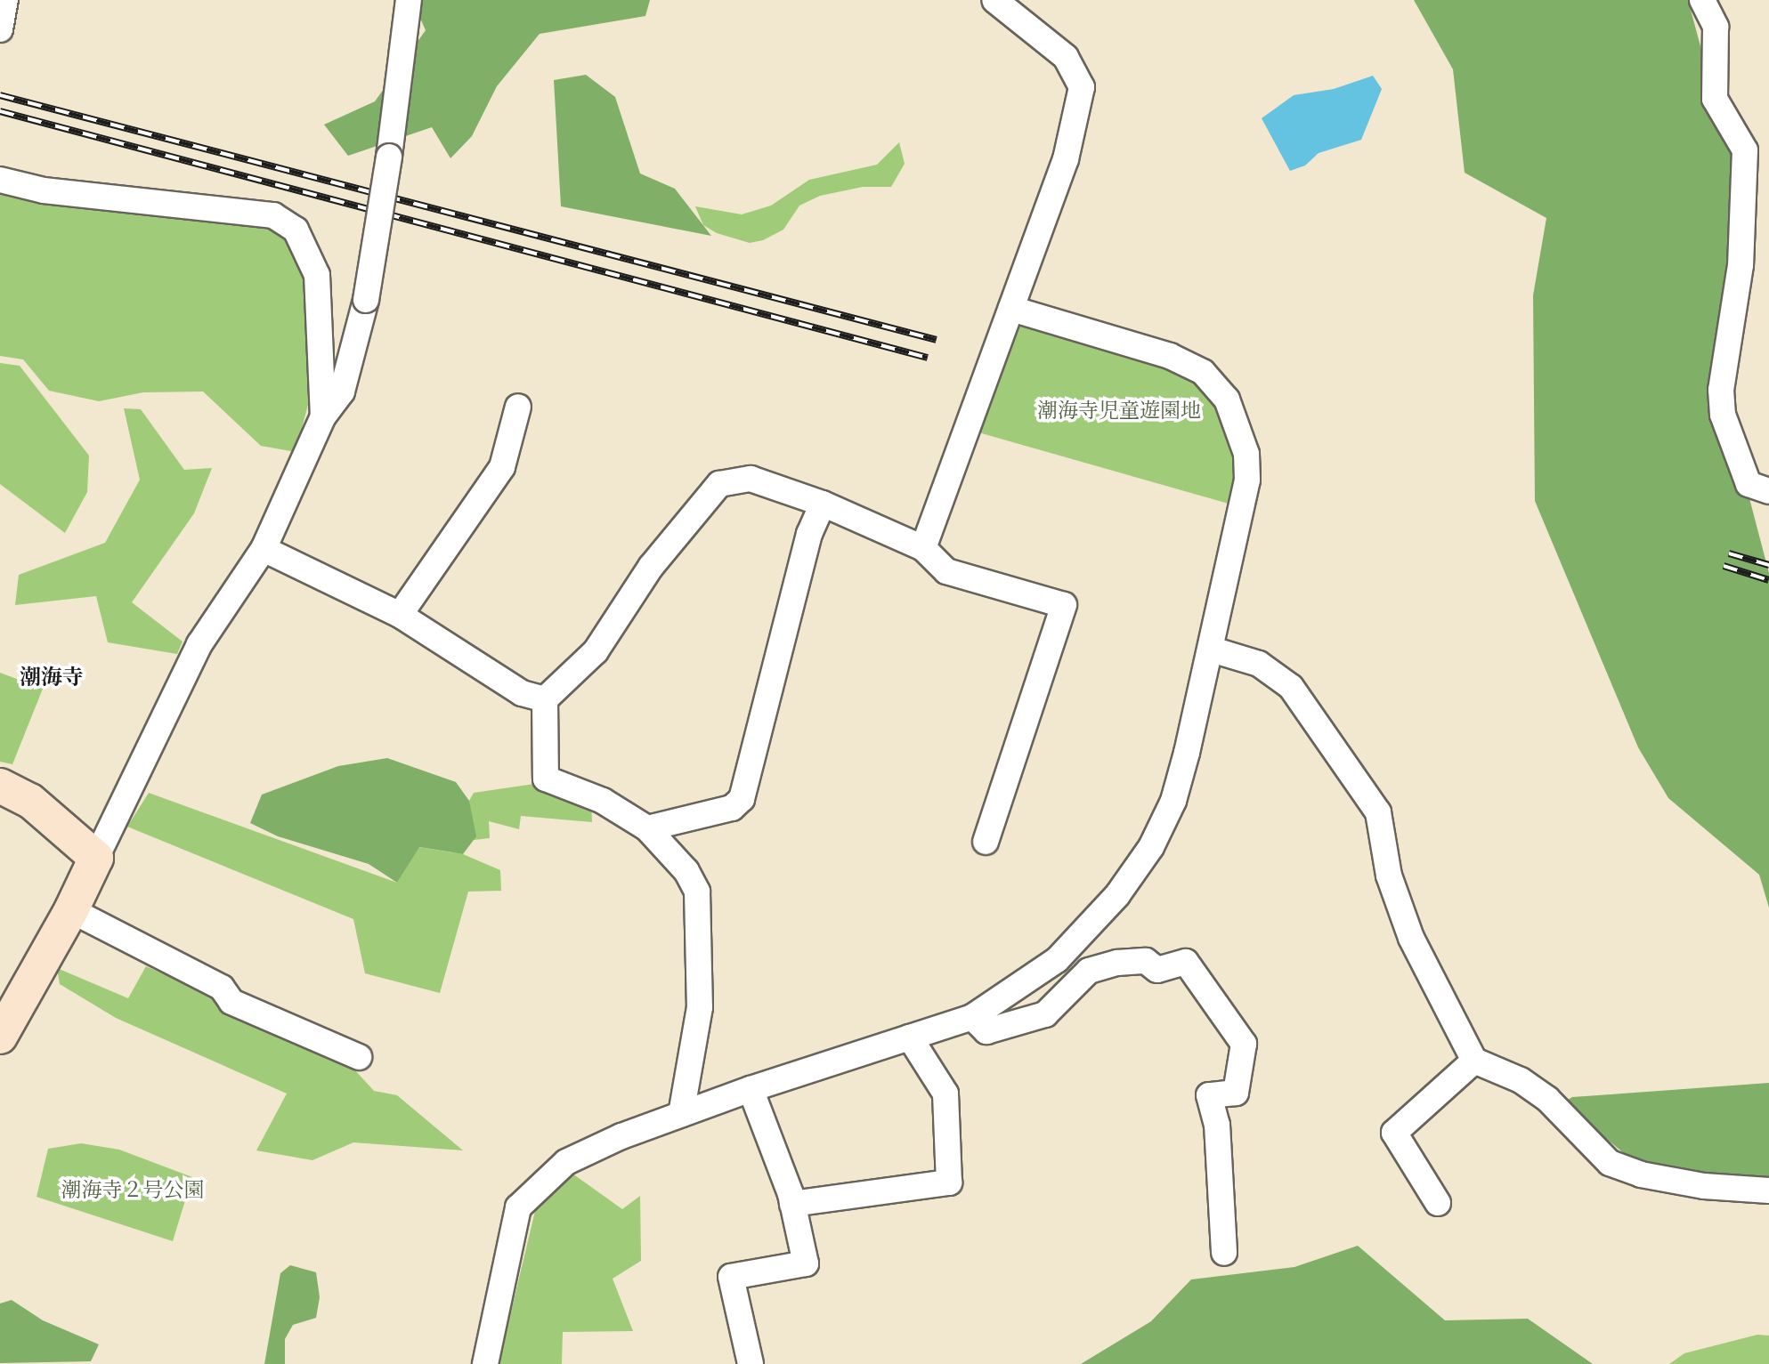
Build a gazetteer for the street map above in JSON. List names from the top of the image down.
{
  "districts": ["潮海寺"],
  "parks": ["潮海寺児童遊園地", "潮海寺２号公園"]
}
